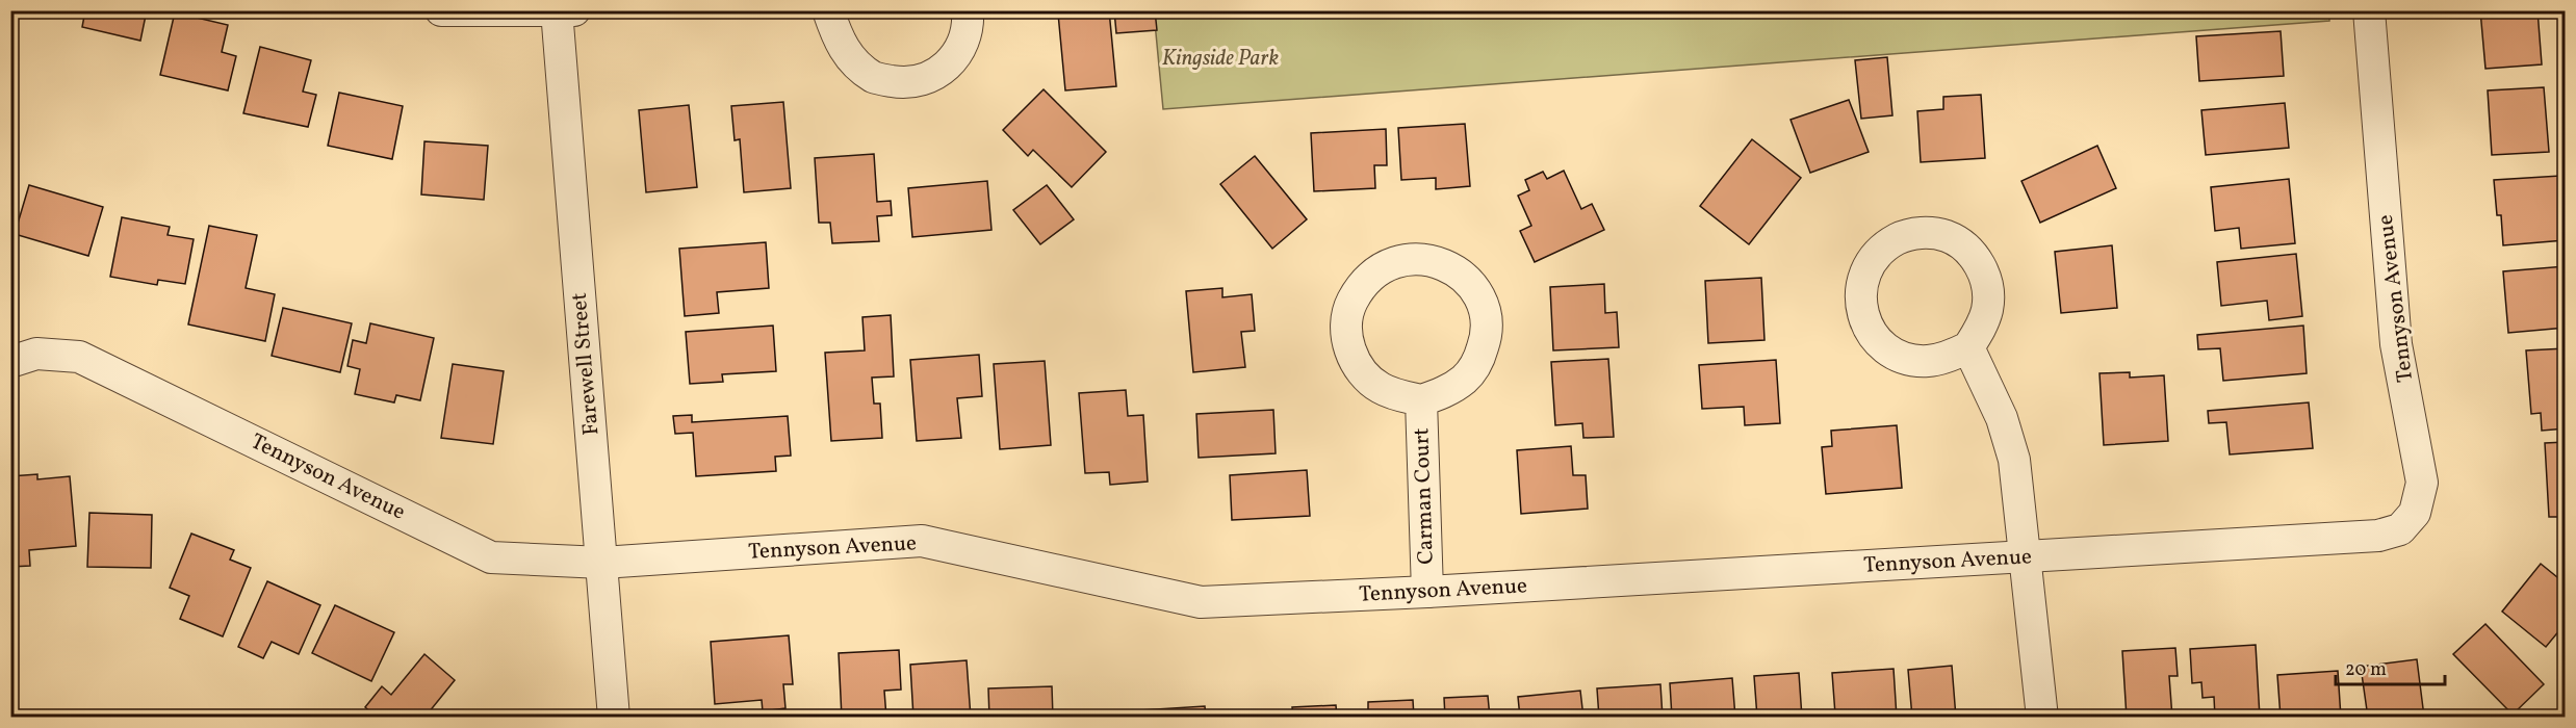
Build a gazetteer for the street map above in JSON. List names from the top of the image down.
{
  "streets": {
    "street": ["Tennyson Avenue", "Farewell Street", "Carman Court"]
  },
  "crossings": [
    ["Tennyson Avenue", "Farewell Street"],
    ["Tennyson Avenue", "Carman Court"]
  ],
  "parks": ["Kingside Park"],
  "scale_bar": "20 m"
}
